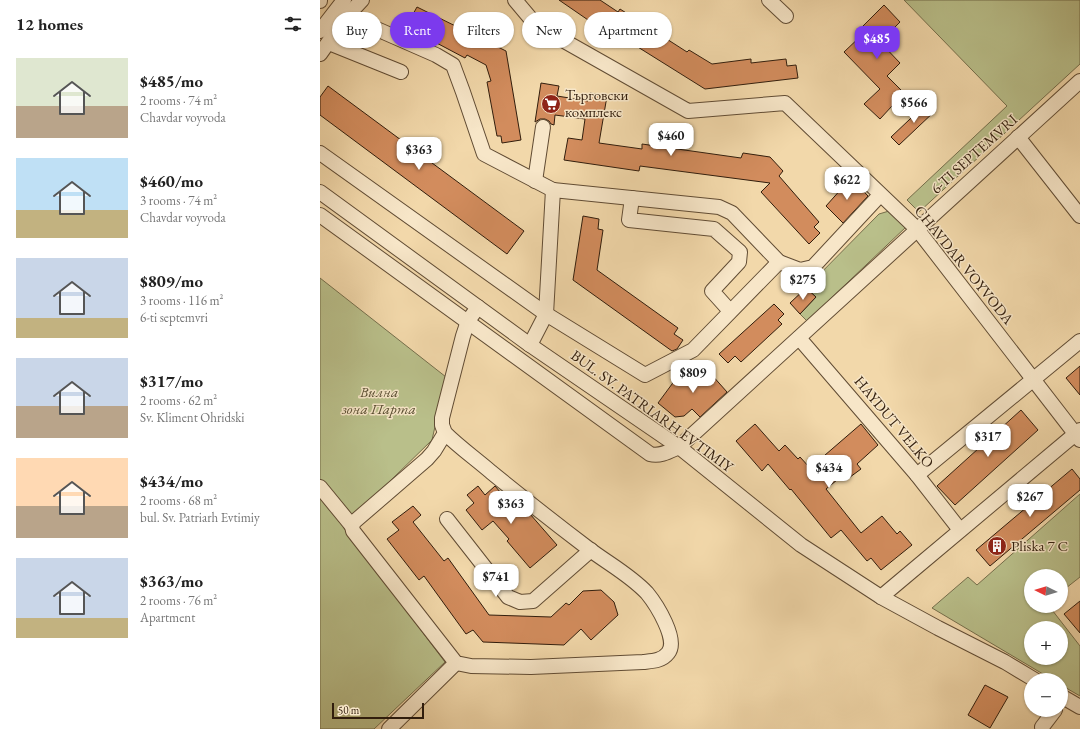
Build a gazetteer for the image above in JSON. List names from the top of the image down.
{
  "streets": {
    "street": [
      "6-TI SEPTEMVRI",
      "CHAVDAR VOYVODA",
      "BUL. SV. PATRIARH EVTIMIY",
      "HAYDUT VELKO"
    ]
  },
  "crossings": [
    ["6-TI SEPTEMVRI", "CHAVDAR VOYVODA"],
    ["6-TI SEPTEMVRI", "BUL. SV. PATRIARH EVTIMIY"],
    ["6-TI SEPTEMVRI", "HAYDUT VELKO"]
  ],
  "parks": ["Вилна зона Парта"],
  "places": {
    "supermarket": ["Търговски комплекс"],
    "building": ["Pliska 7 C"]
  },
  "scale_bar": "50 m",
  "north": "left",
  "page": {
    "heading": "12 homes",
    "chip": [
      "Buy",
      "Rent",
      "Filters",
      "New",
      "Apartment"
    ],
    "price": [
      "$485",
      "$566",
      "$460",
      "$363",
      "$622",
      "$275",
      "$809",
      "$317",
      "$434",
      "$267",
      "$363",
      "$741"
    ],
    "list": [
      {
        "name": "$485/mo",
        "note": "2 rooms · 74 m² · Chavdar voyvoda"
      },
      {
        "name": "$460/mo",
        "note": "3 rooms · 74 m² · Chavdar voyvoda"
      },
      {
        "name": "$809/mo",
        "note": "3 rooms · 116 m² · 6-ti septemvri"
      },
      {
        "name": "$317/mo",
        "note": "2 rooms · 62 m² · Sv. Kliment Ohridski"
      },
      {
        "name": "$434/mo",
        "note": "2 rooms · 68 m² · bul. Sv. Patriarh Evtimiy"
      },
      {
        "name": "$363/mo",
        "note": "2 rooms · 76 m² · Apartment"
      }
    ],
    "map_buttons": ["+", "−"],
    "scale": "50 m"
  }
}
